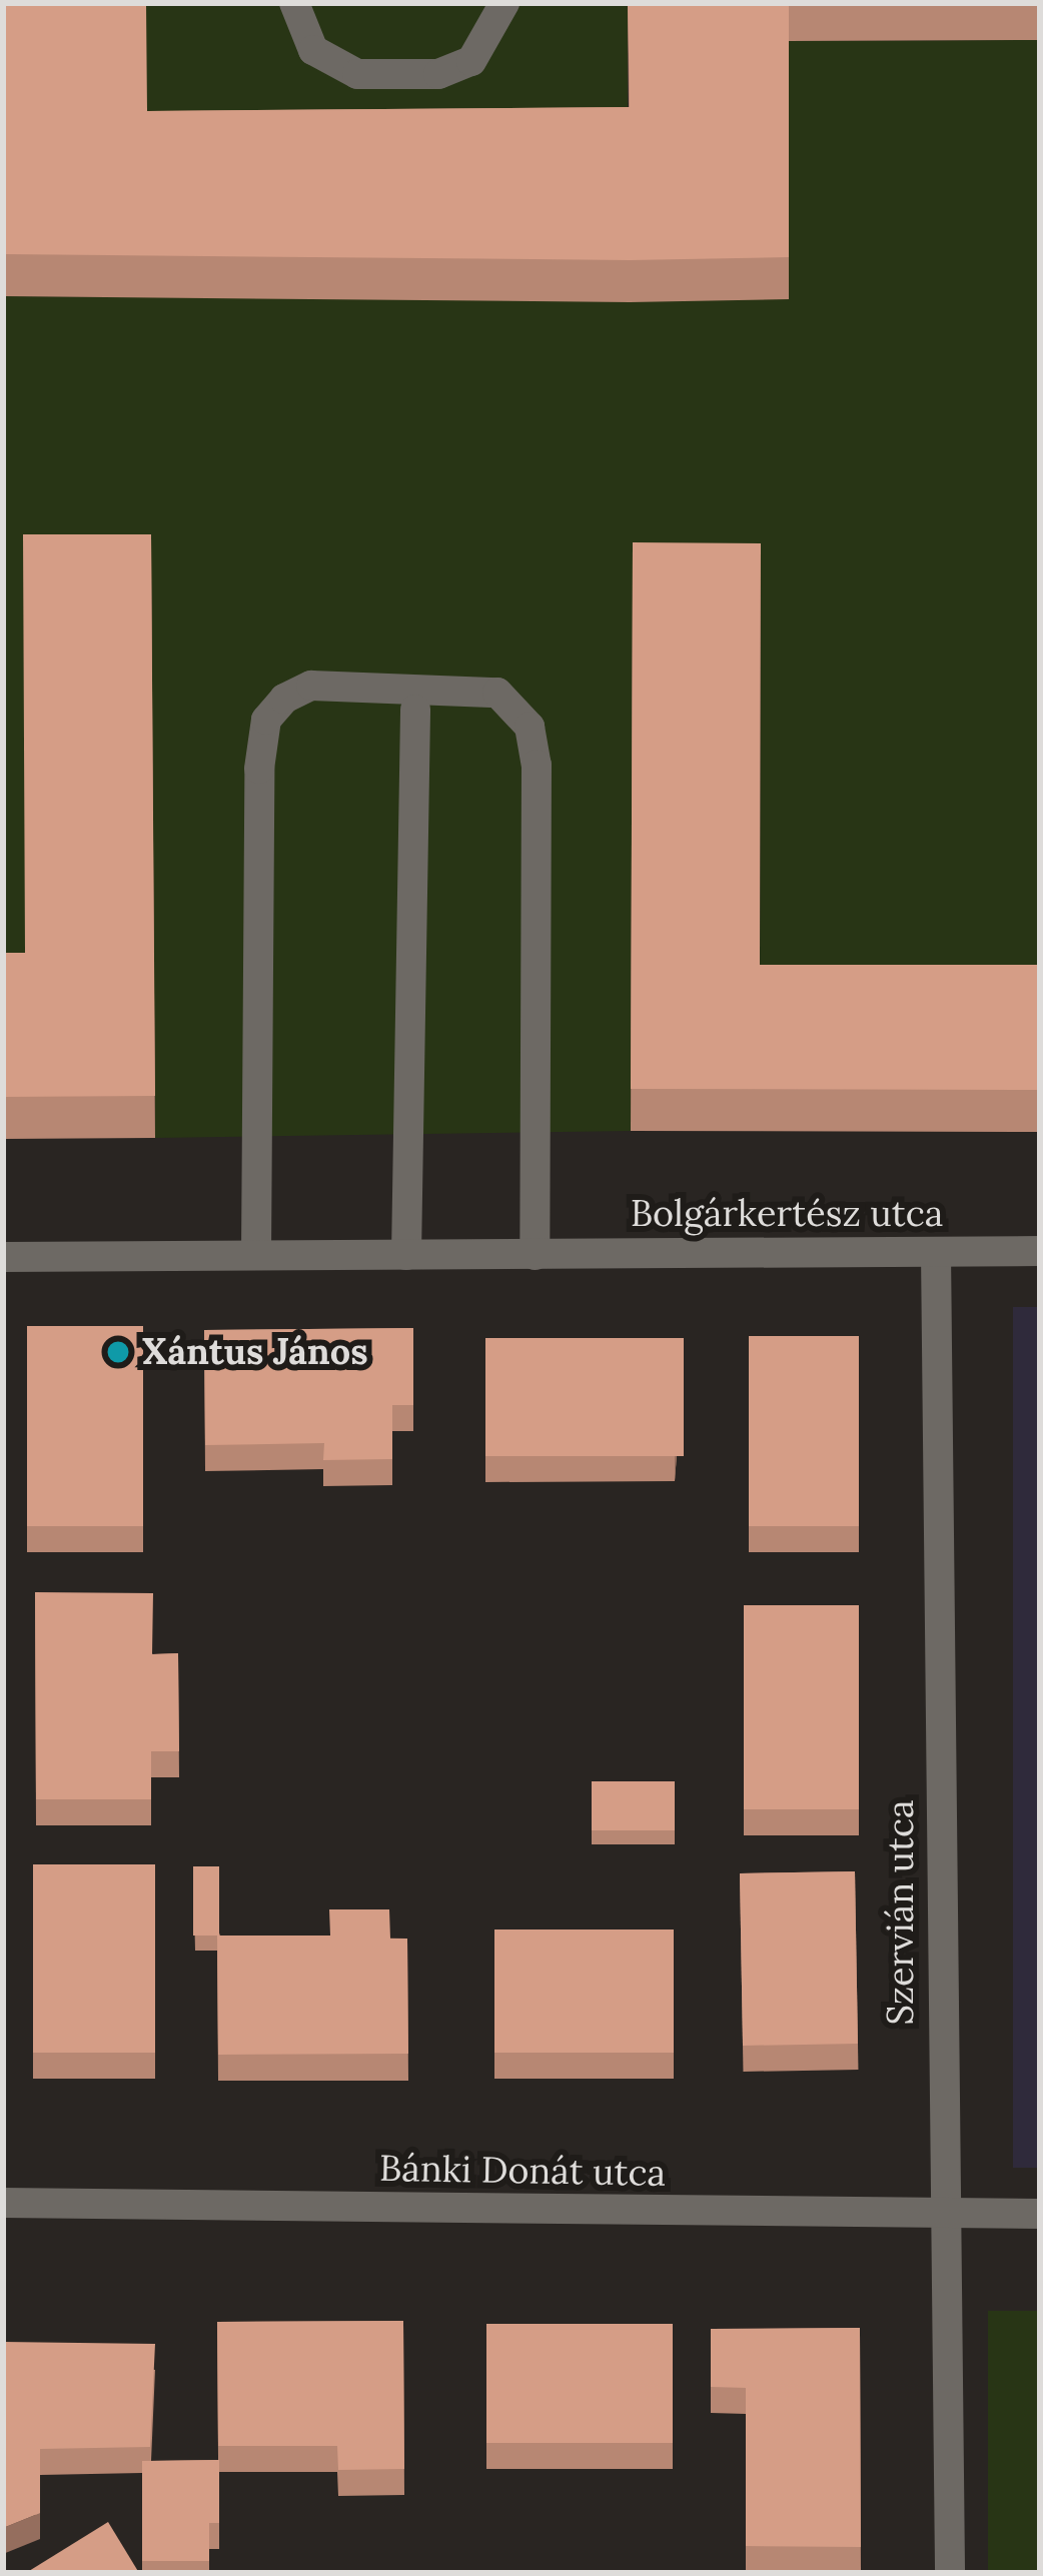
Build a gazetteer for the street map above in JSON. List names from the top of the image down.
{
  "streets": {
    "street": ["Bolgárkertész utca", "Szervián utca", "Bánki Donát utca"]
  },
  "crossings": [
    ["Bolgárkertész utca", "Szervián utca"],
    ["Szervián utca", "Bánki Donát utca"]
  ],
  "places": ["Xántus János"]
}
